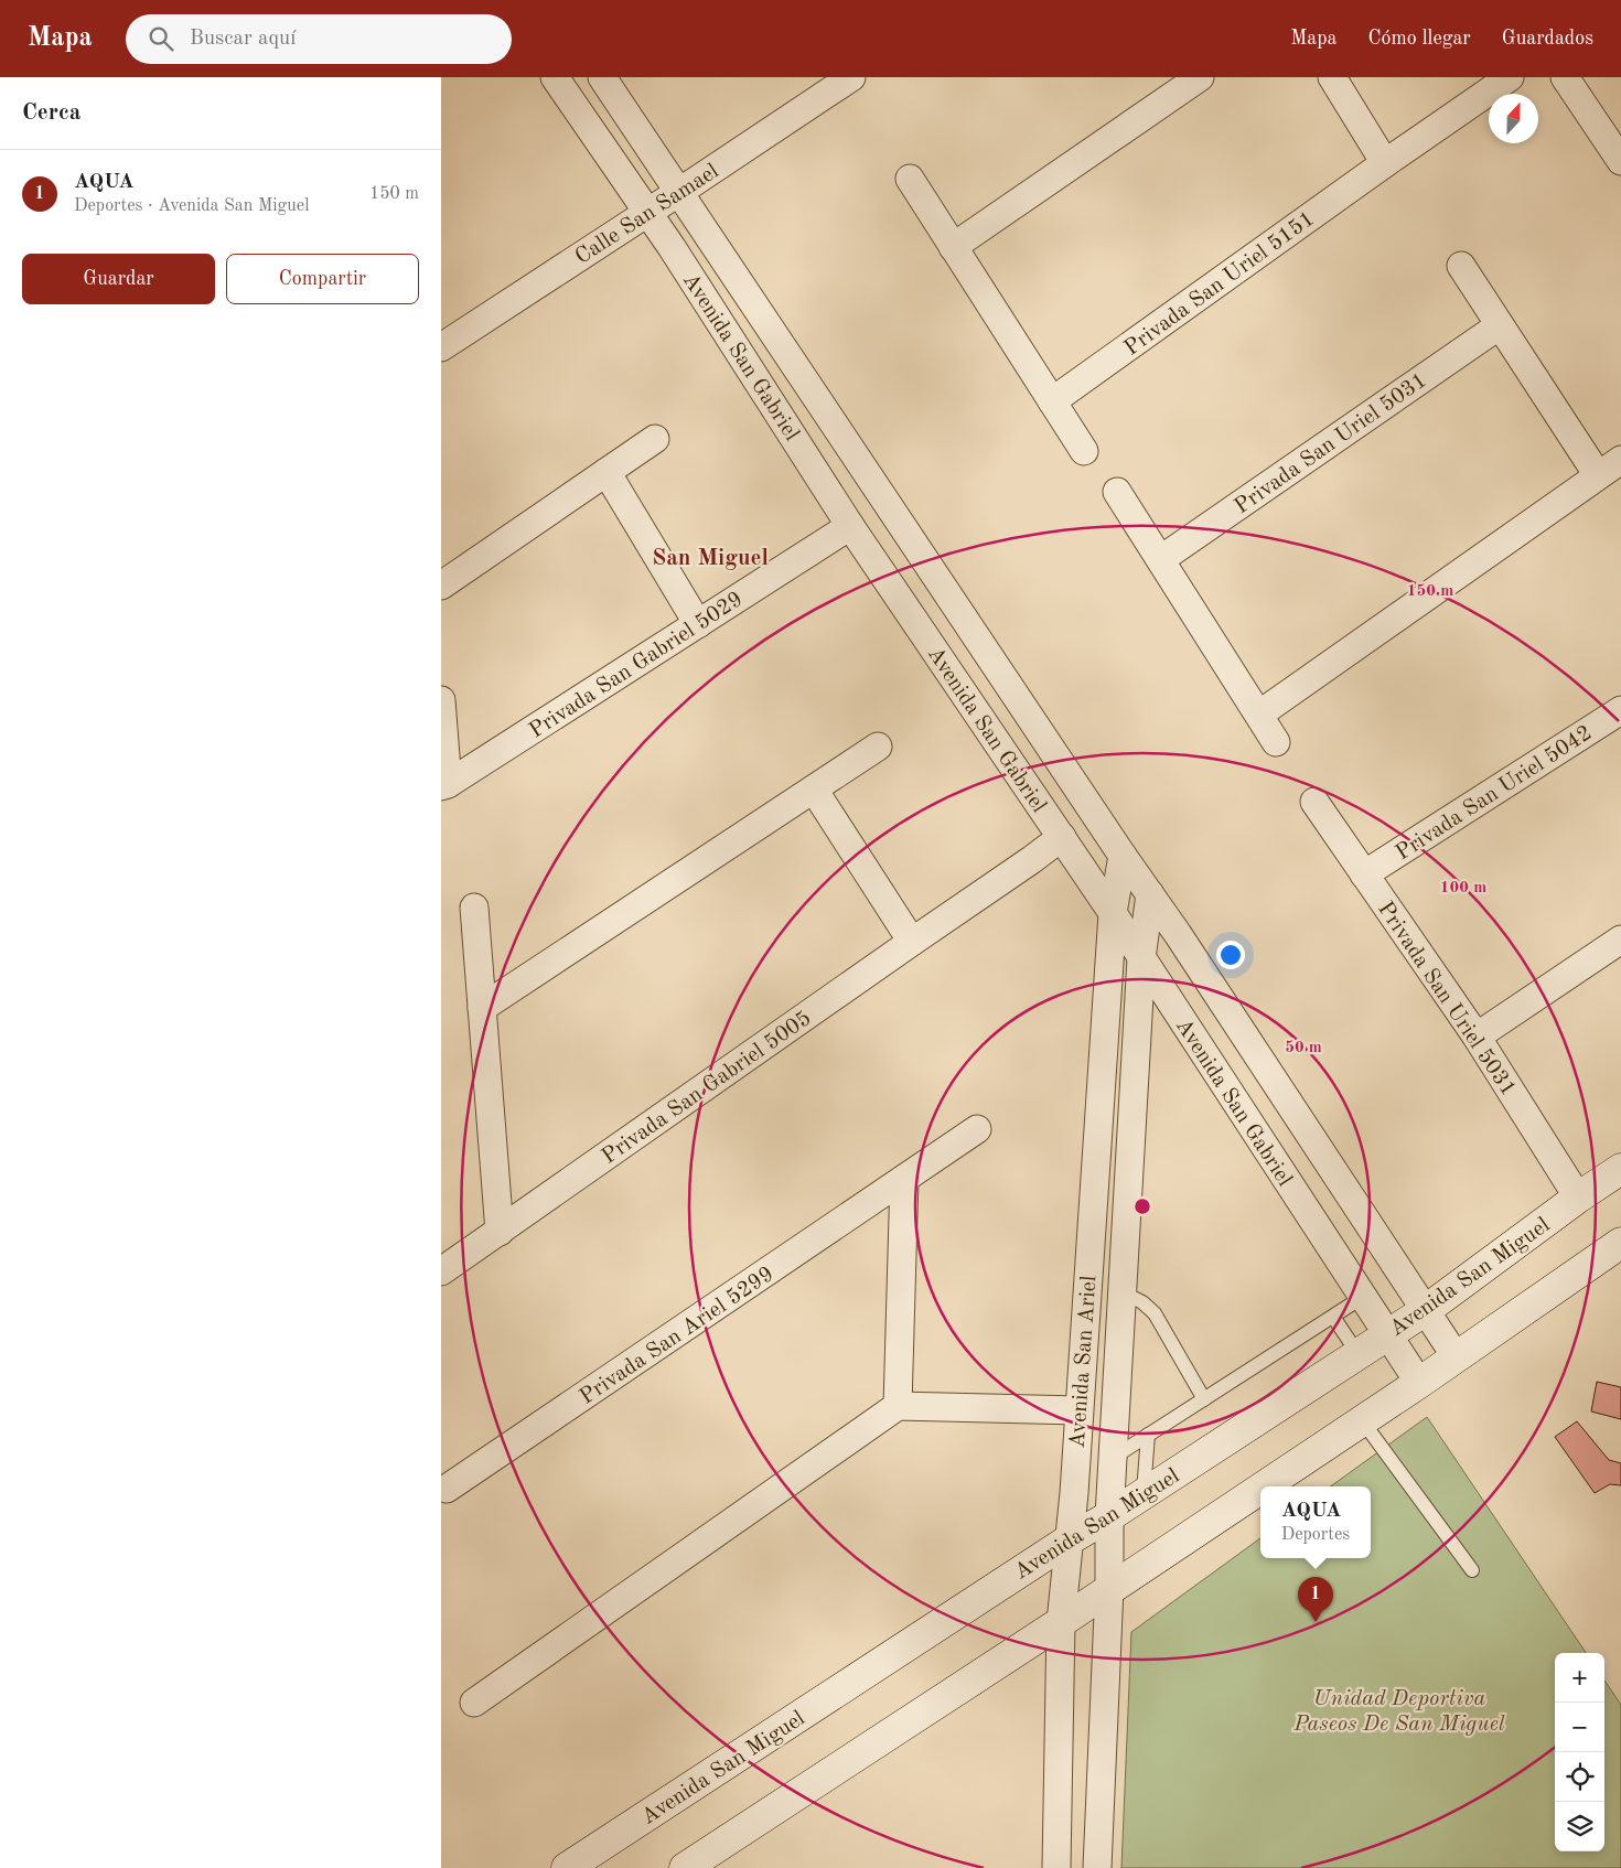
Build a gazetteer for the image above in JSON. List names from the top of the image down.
{
  "streets": {
    "main road": ["Avenida San Miguel"],
    "street": [
      "Calle San Samael",
      "Privada San Uriel 5151",
      "Avenida San Gabriel",
      "Privada San Uriel 5031",
      "Privada San Gabriel 5029",
      "Privada San Uriel 5042",
      "Privada San Gabriel 5005",
      "Privada San Ariel 5299",
      "Avenida San Ariel"
    ]
  },
  "crossings": [
    ["Calle San Samael", "Avenida San Gabriel"],
    ["Avenida San Gabriel", "Privada San Gabriel 5029"],
    ["Avenida San Gabriel", "Privada San Gabriel 5005"],
    ["Avenida San Gabriel", "Avenida San Miguel"],
    ["Avenida San Gabriel", "Avenida San Ariel"],
    ["Privada San Uriel 5031", "Privada San Uriel 5042"],
    ["Privada San Uriel 5031", "Avenida San Miguel"],
    ["Avenida San Miguel", "Avenida San Ariel"]
  ],
  "districts": ["San Miguel"],
  "parks": ["Unidad Deportiva Paseos De San Miguel"],
  "north": "top",
  "page": {
    "header": "Mapa",
    "search": "Buscar aquí",
    "nav": ["Mapa", "Cómo llegar", "Guardados"],
    "heading": "Cerca",
    "list": [
      {
        "mark": "1",
        "name": "AQUA",
        "note": "Deportes · Avenida San Miguel",
        "value": "150 m"
      }
    ],
    "buttons": ["Guardar", "Compartir"],
    "popup": ["AQUA", "Deportes"],
    "pins": "1",
    "map_buttons": ["+", "−"]
  },
  "rings": ["150 m", "100 m", "50 m"]
}
